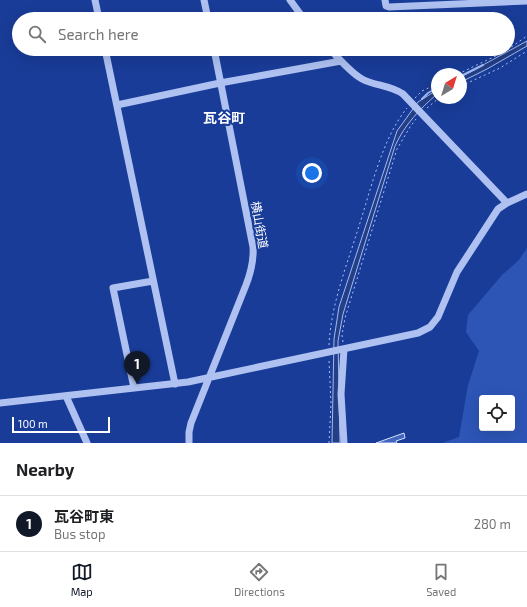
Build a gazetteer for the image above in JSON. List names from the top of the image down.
{
  "streets": {
    "street": ["横山街道"]
  },
  "districts": ["瓦谷町"],
  "scale_bar": "100 m",
  "north": "top right",
  "page": {
    "search": "Search here",
    "pins": "1",
    "scale": "100 m",
    "heading": "Nearby",
    "list": [
      {
        "mark": "1",
        "name": "瓦谷町東",
        "note": "Bus stop",
        "value": "280 m"
      }
    ],
    "nav": ["Map", "Directions", "Saved"]
  }
}
